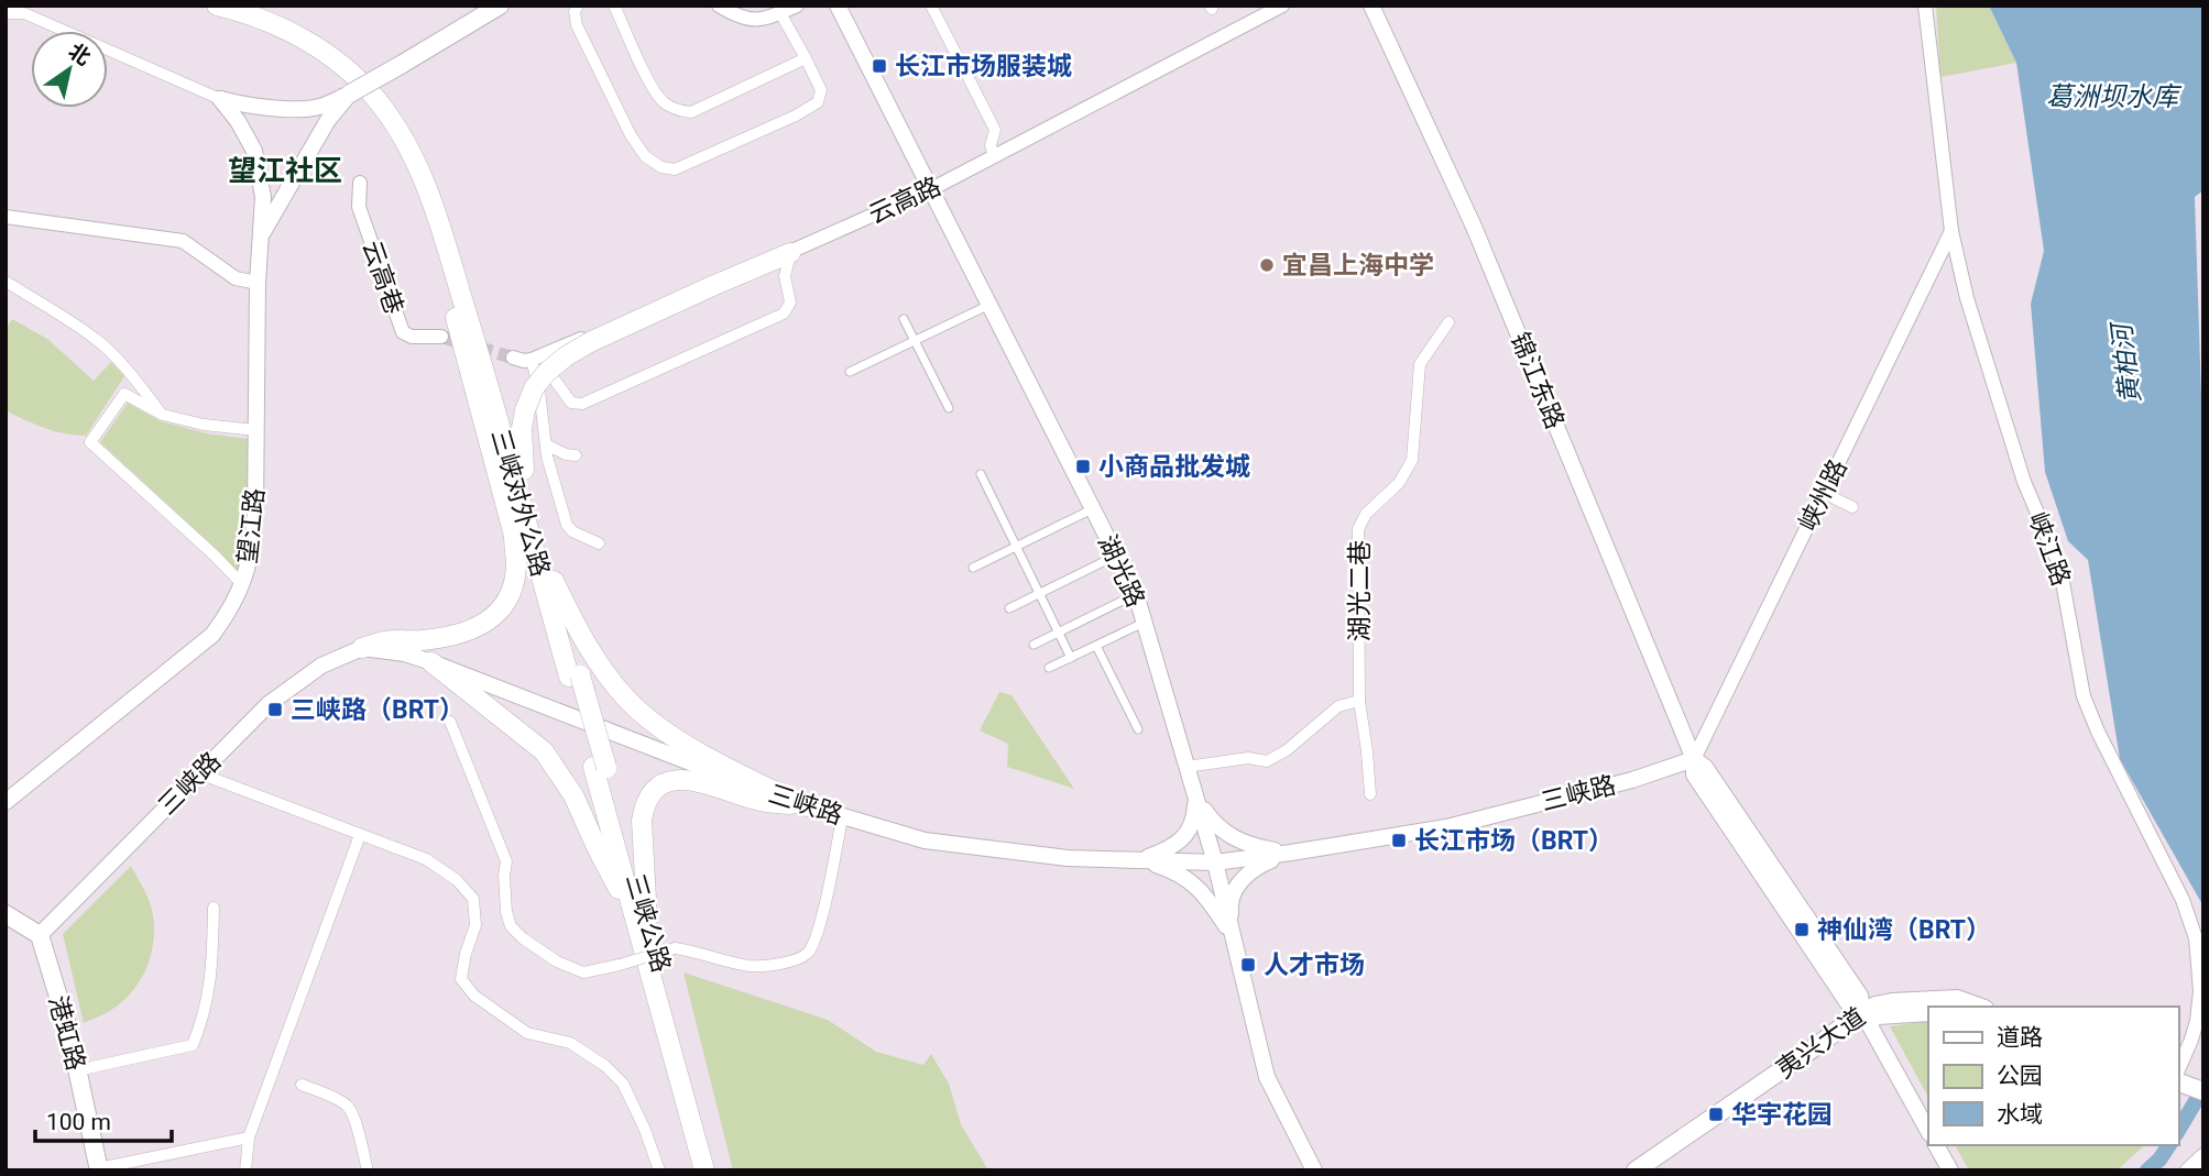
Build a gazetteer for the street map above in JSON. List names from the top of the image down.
{
  "streets": {
    "highway": ["三峡对外公路", "三峡公路"],
    "main road": [
      "锦江东路",
      "望江路",
      "湖光路",
      "三峡路",
      "港虹路",
      "夷兴大道"
    ],
    "street": [
      "云高路",
      "云高巷",
      "峡州路",
      "峡江路",
      "湖光二巷"
    ]
  },
  "crossings": [
    ["云高路", "湖光路"],
    ["锦江东路", "峡州路"],
    ["锦江东路", "三峡路"],
    ["峡州路", "峡江路"],
    ["峡州路", "三峡路"],
    ["三峡对外公路", "三峡公路"],
    ["湖光路", "三峡路"],
    ["三峡路", "港虹路"]
  ],
  "districts": ["望江社区"],
  "water": ["葛洲坝水库", "黄柏河"],
  "places": {
    "transit": [
      "长江市场服装城",
      "小商品批发城",
      "三峡路（BRT）",
      "长江市场（BRT）",
      "神仙湾（BRT）",
      "人才市场",
      "华宇花园"
    ],
    "other": ["宜昌上海中学"]
  },
  "legend": ["道路", "公园", "水域"],
  "scale_bar": "100 m",
  "north": "top right"
}
